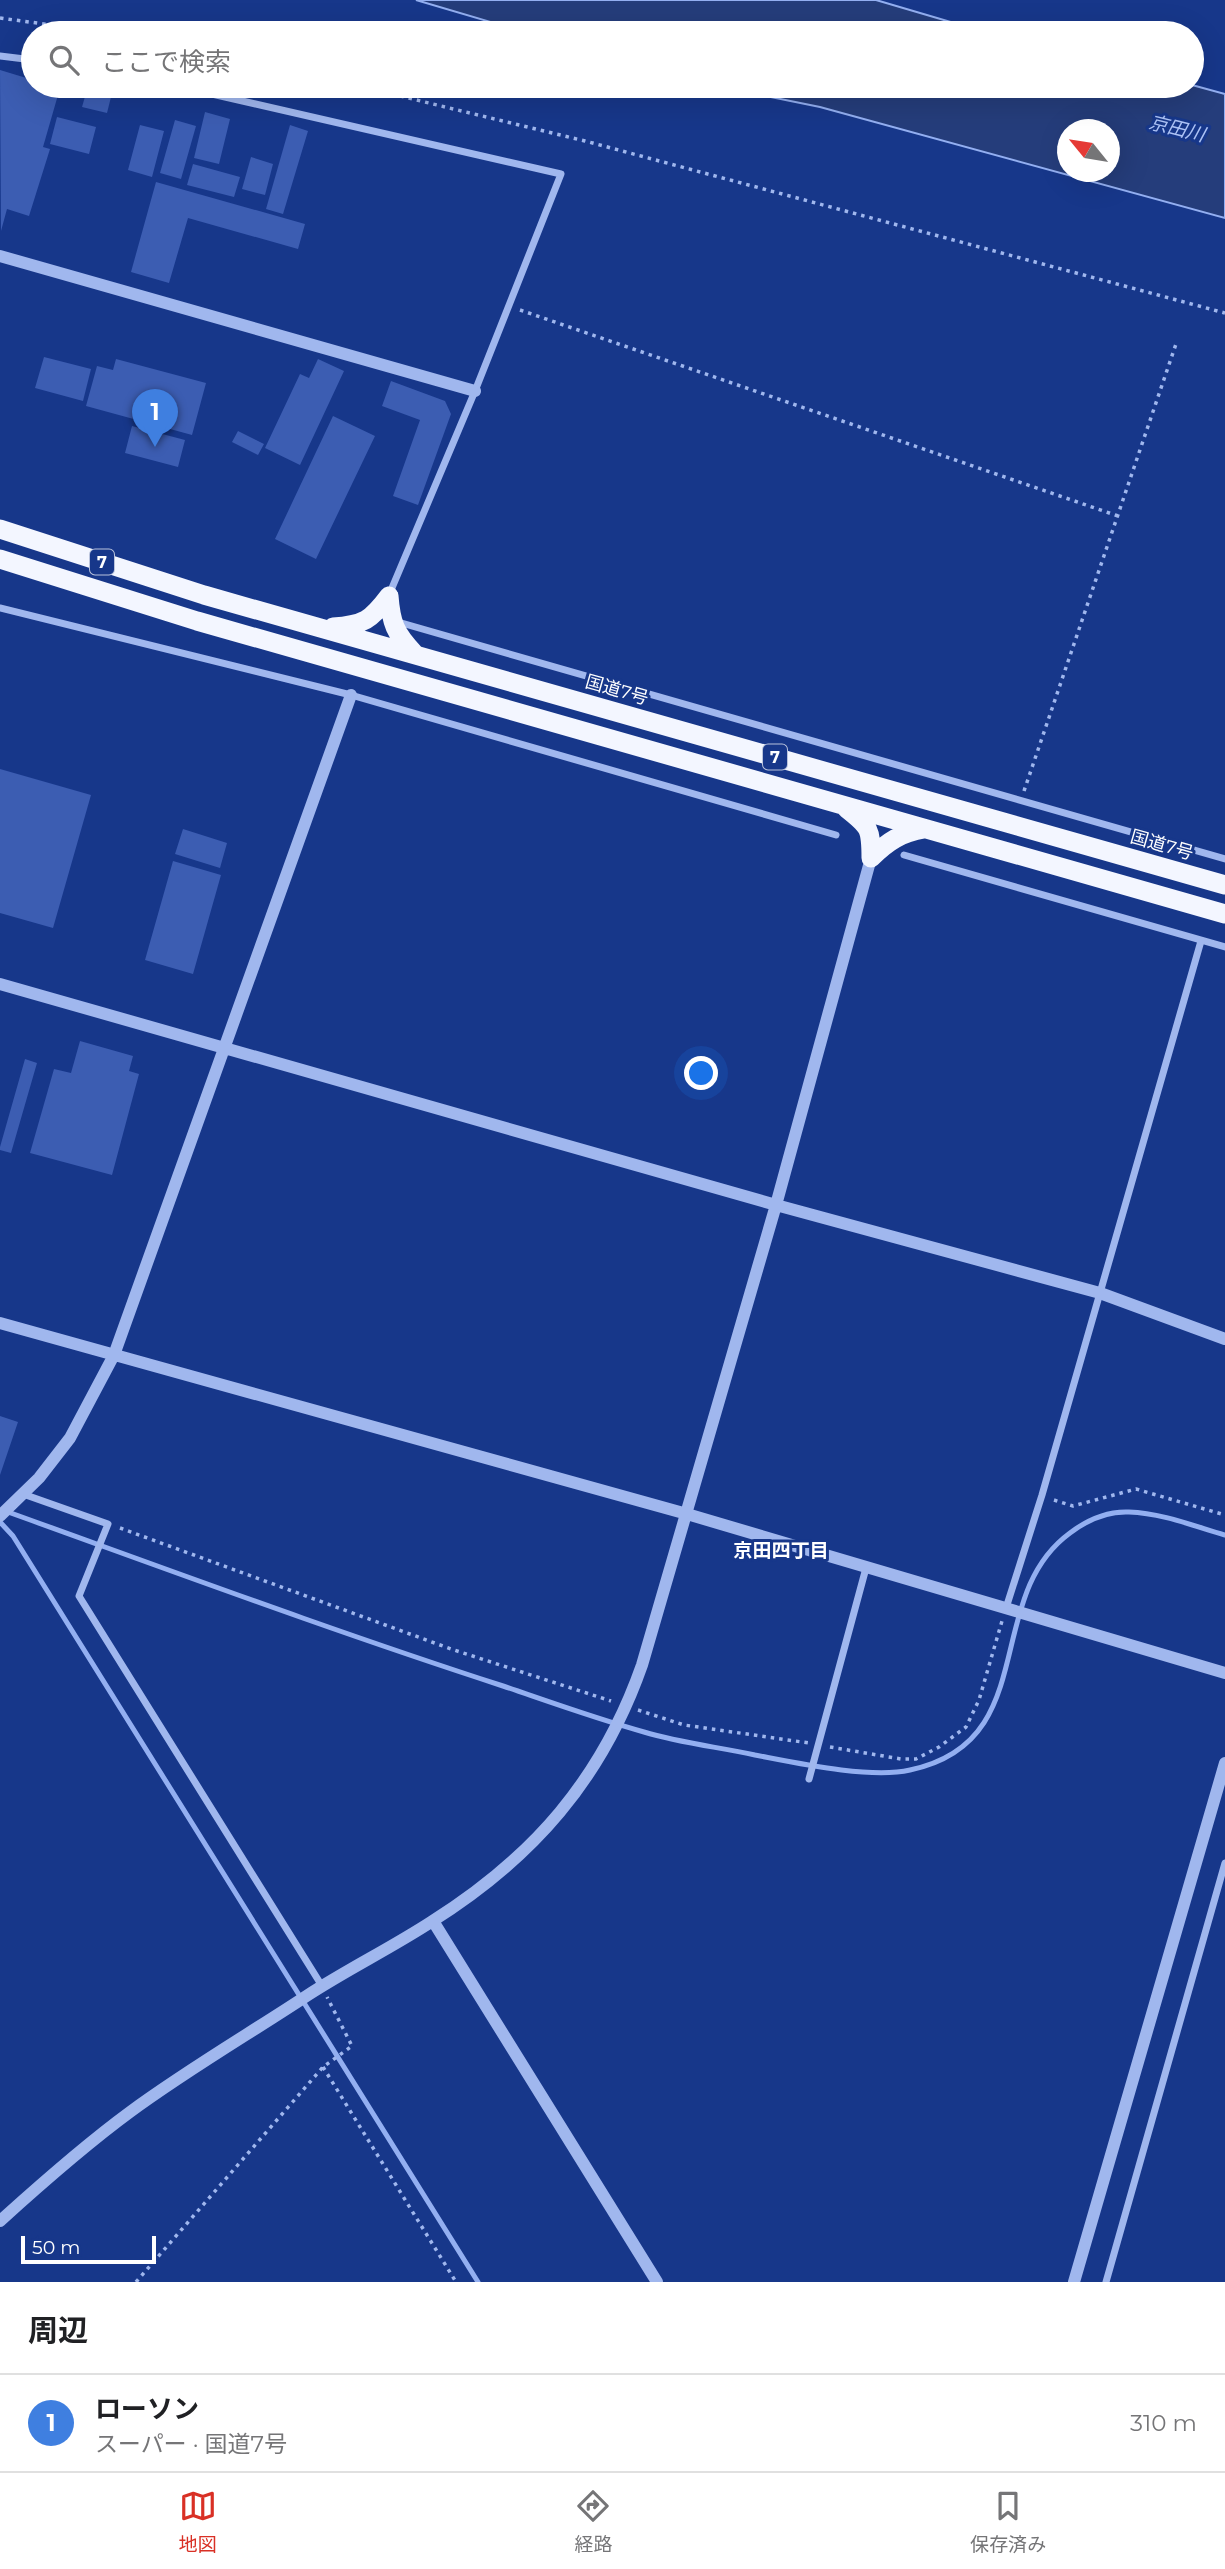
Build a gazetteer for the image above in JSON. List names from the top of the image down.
{
  "streets": {
    "highway": ["7", "国道7号"]
  },
  "districts": ["京田四丁目"],
  "water": ["京田川"],
  "scale_bar": "50 m",
  "north": "top left",
  "page": {
    "search": "ここで検索",
    "pins": "1",
    "scale": "50 m",
    "heading": "周辺",
    "list": [
      {
        "mark": "1",
        "name": "ローソン",
        "note": "スーパー · 国道7号",
        "value": "310 m"
      }
    ],
    "nav": ["地図", "経路", "保存済み"]
  }
}
